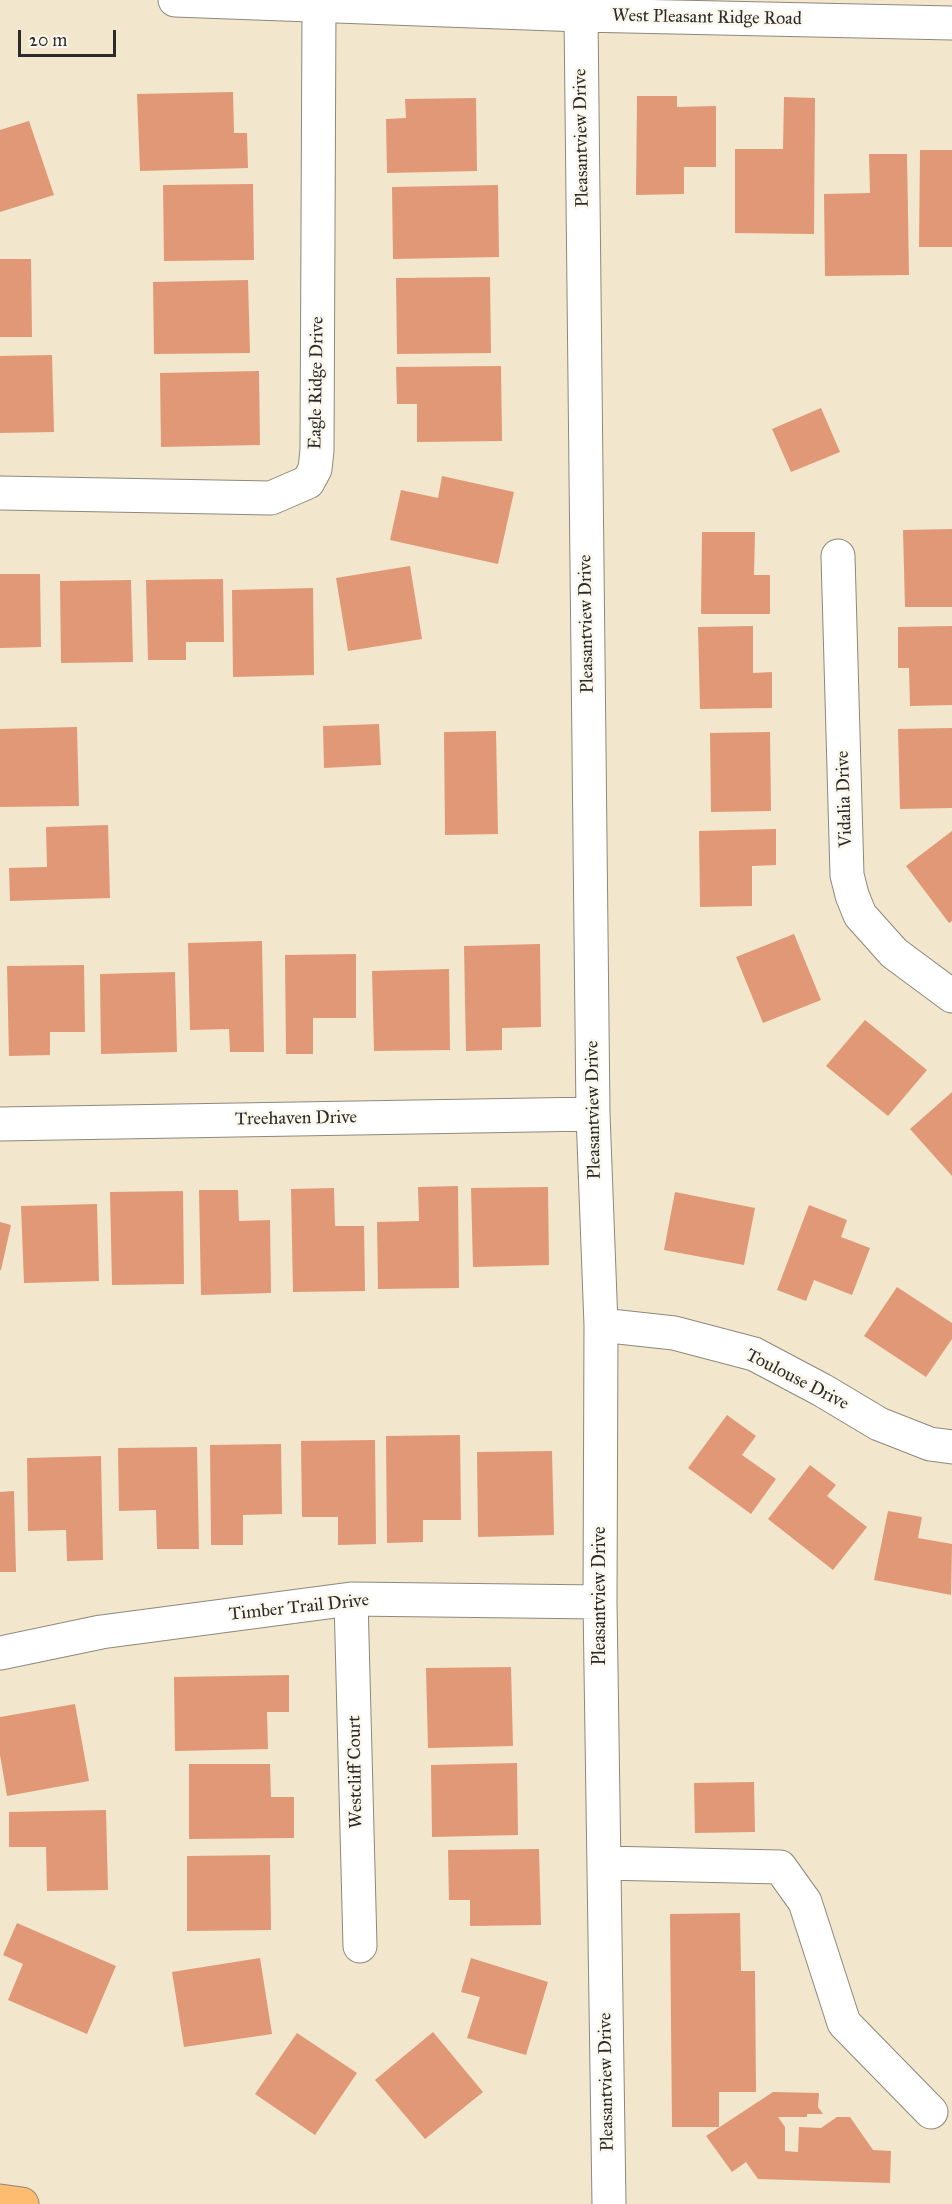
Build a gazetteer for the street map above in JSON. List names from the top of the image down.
{
  "streets": {
    "street": [
      "West Pleasant Ridge Road",
      "Pleasantview Drive",
      "Eagle Ridge Drive",
      "Vidalia Drive",
      "Treehaven Drive",
      "Toulouse Drive",
      "Timber Trail Drive",
      "Westcliff Court"
    ]
  },
  "crossings": [
    ["West Pleasant Ridge Road", "Pleasantview Drive"],
    ["West Pleasant Ridge Road", "Eagle Ridge Drive"],
    ["Pleasantview Drive", "Treehaven Drive"],
    ["Pleasantview Drive", "Toulouse Drive"],
    ["Pleasantview Drive", "Timber Trail Drive"],
    ["Timber Trail Drive", "Westcliff Court"]
  ],
  "scale_bar": "20 m"
}
